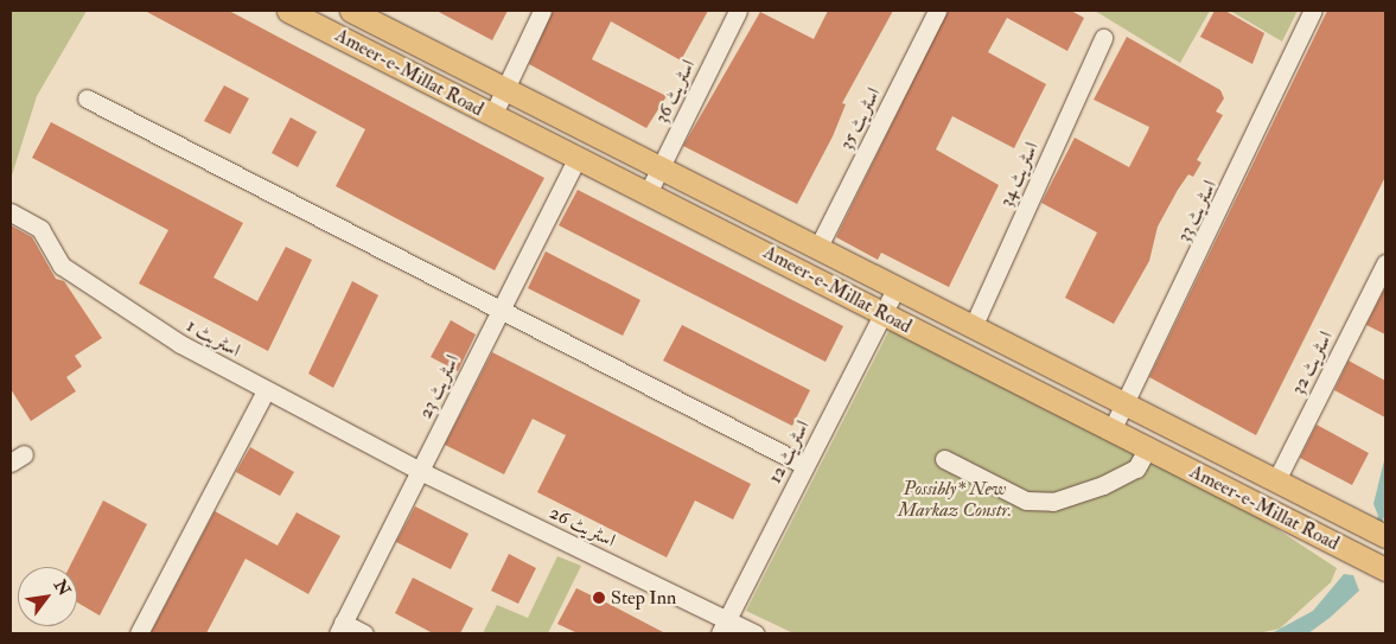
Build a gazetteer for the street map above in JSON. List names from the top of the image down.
{
  "streets": {
    "main road": ["Ameer-e-Millat Road"],
    "street": [
      "اسٹریٹ 36",
      "اسٹریٹ 35",
      "اسٹریٹ 34",
      "اسٹریٹ 33",
      "اسٹریٹ 1",
      "اسٹریٹ 32",
      "اسٹریٹ 23",
      "اسٹریٹ 12",
      "اسٹریٹ 26"
    ]
  },
  "crossings": [
    ["Ameer-e-Millat Road", "اسٹریٹ 36"],
    ["Ameer-e-Millat Road", "اسٹریٹ 35"],
    ["Ameer-e-Millat Road", "اسٹریٹ 34"],
    ["Ameer-e-Millat Road", "اسٹریٹ 33"],
    ["Ameer-e-Millat Road", "اسٹریٹ 32"],
    ["Ameer-e-Millat Road", "اسٹریٹ 23"],
    ["Ameer-e-Millat Road", "اسٹریٹ 12"],
    ["اسٹریٹ 1", "اسٹریٹ 23"],
    ["اسٹریٹ 1", "اسٹریٹ 26"],
    ["اسٹریٹ 23", "اسٹریٹ 26"],
    ["اسٹریٹ 12", "اسٹریٹ 26"]
  ],
  "parks": ["Possibly* New Markaz Constr."],
  "places": ["Step Inn"],
  "north": "top right"
}
